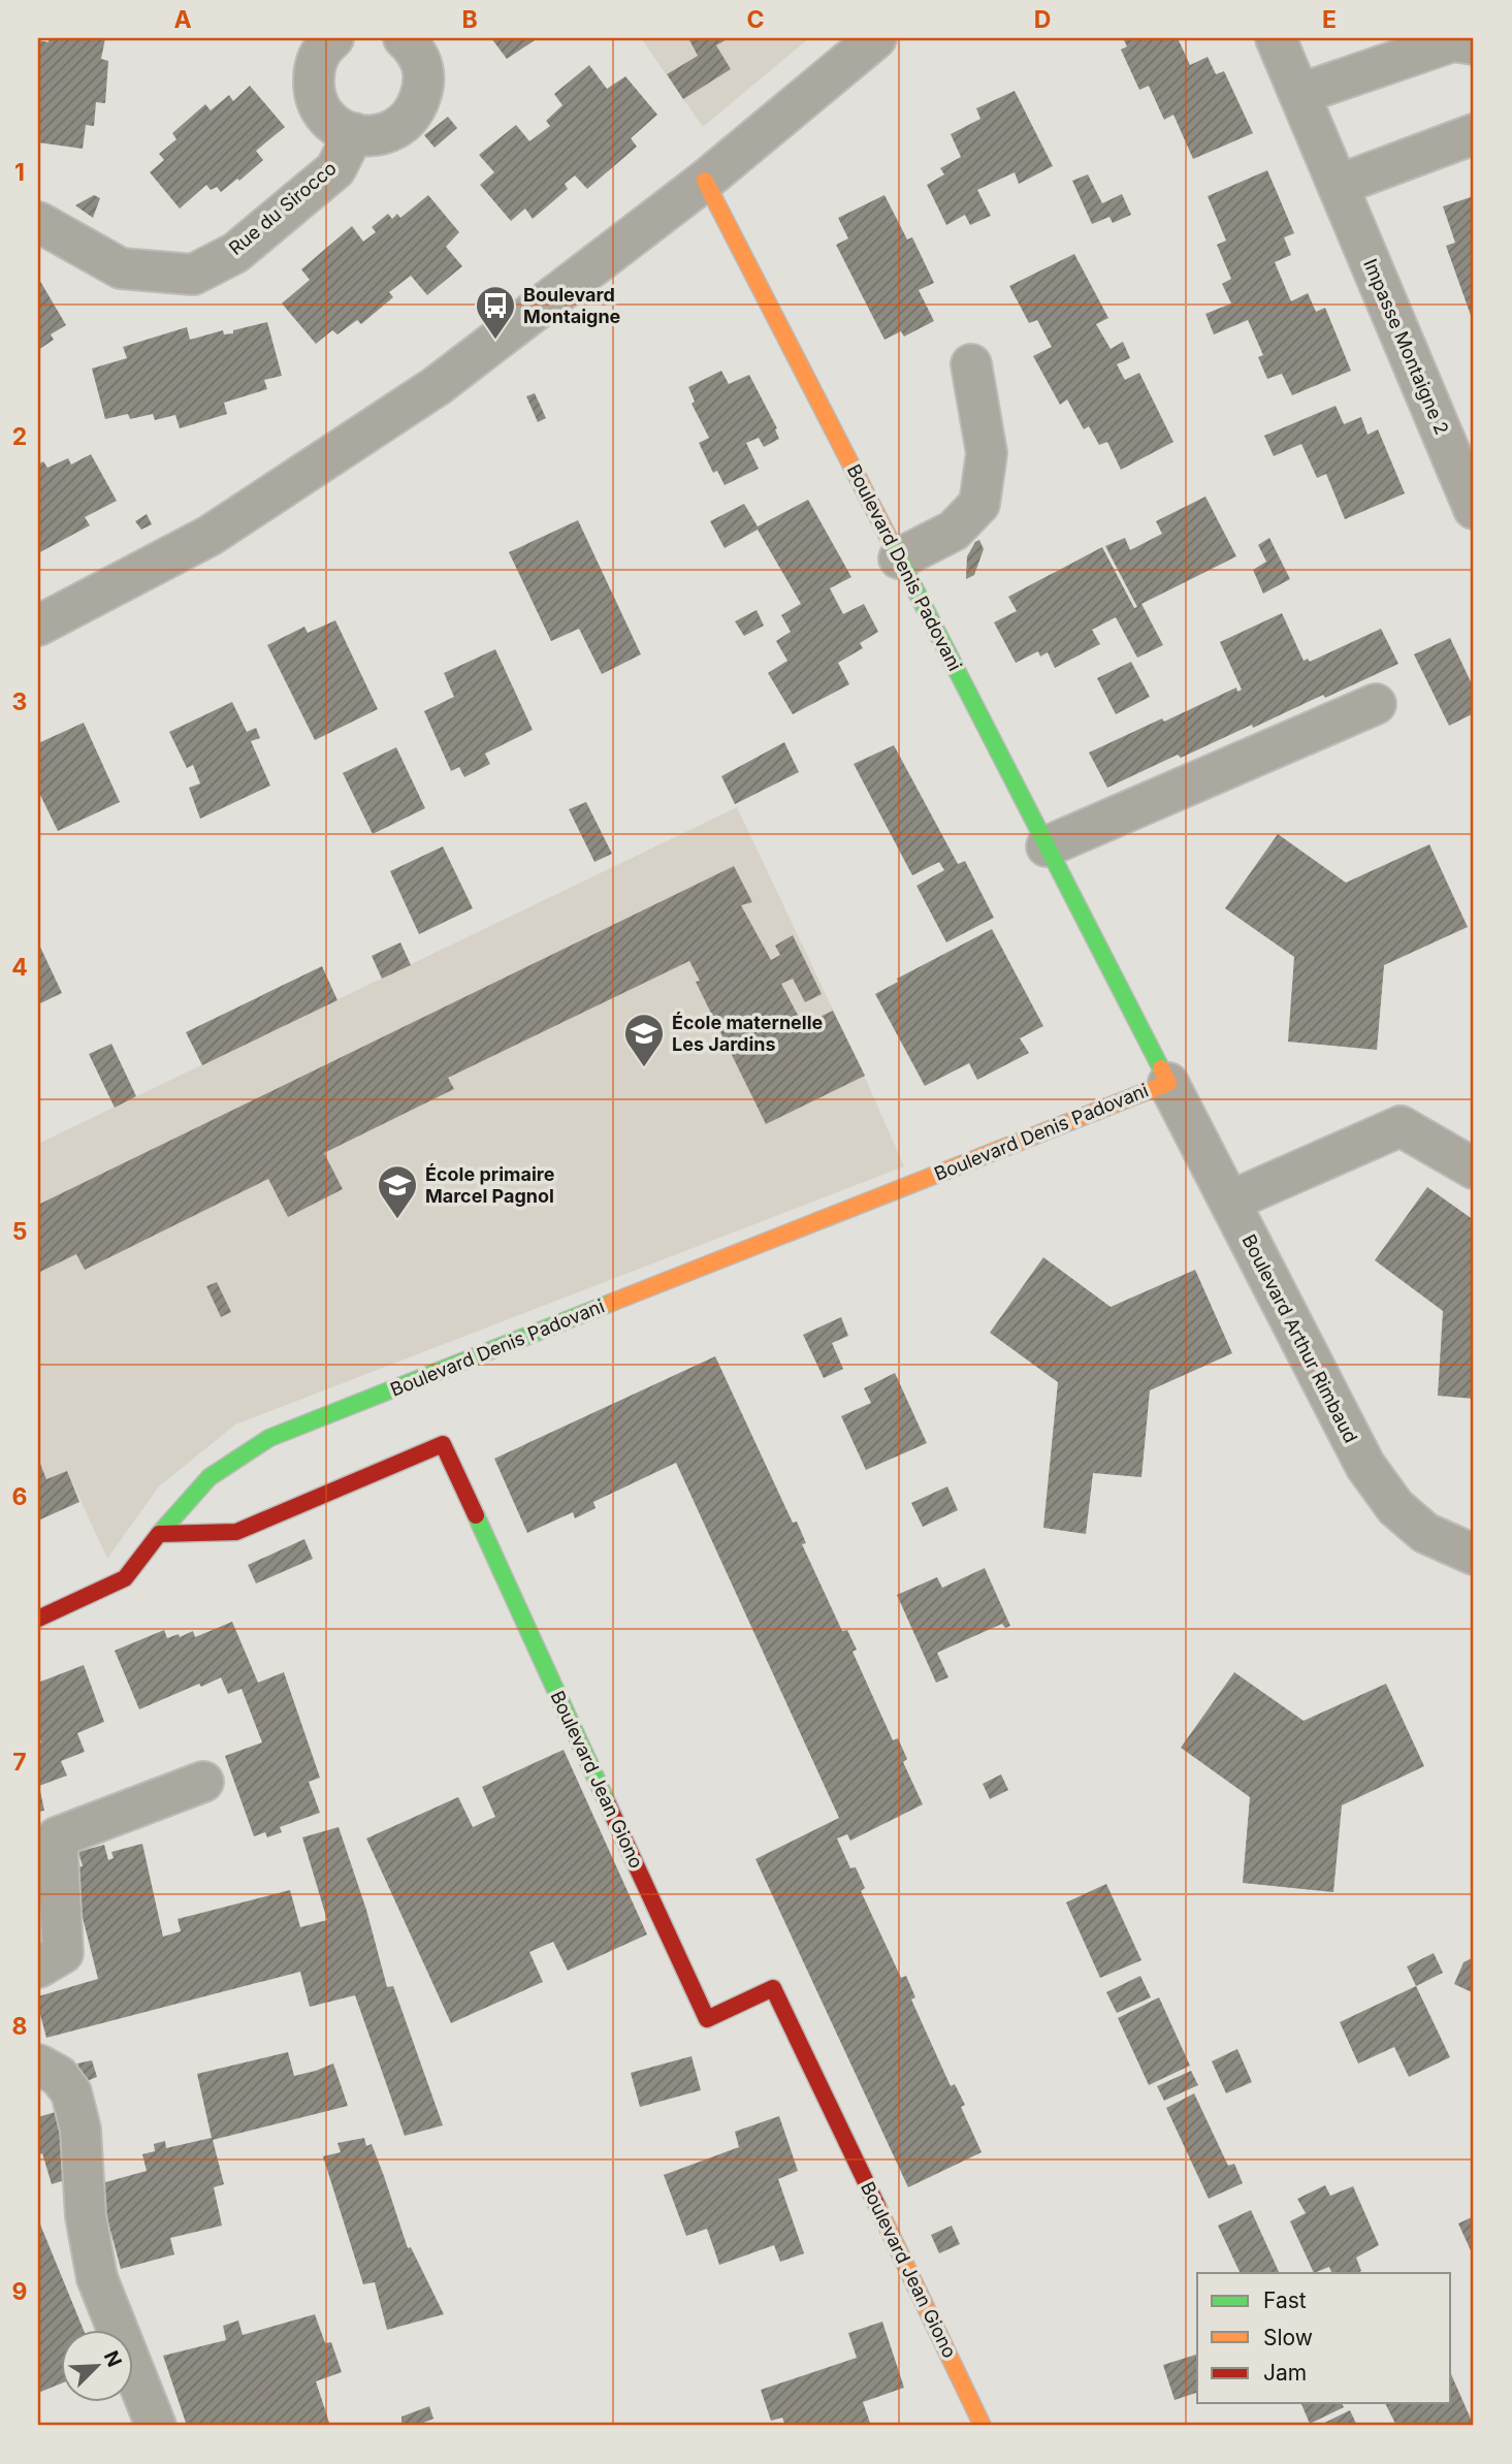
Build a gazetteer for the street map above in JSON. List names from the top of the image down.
{
  "streets": {
    "street": [
      "Rue du Sirocco",
      "Impasse Montaigne 2",
      "Boulevard Denis Padovani",
      "Boulevard Arthur Rimbaud",
      "Boulevard Jean Giono"
    ]
  },
  "crossings": [
    ["Boulevard Denis Padovani", "Boulevard Arthur Rimbaud"],
    ["Boulevard Denis Padovani", "Boulevard Jean Giono"]
  ],
  "places": {
    "bus stop": ["Boulevard Montaigne"],
    "school or university": ["École maternelle Les Jardins", "École primaire Marcel Pagnol"]
  },
  "legend": ["Fast", "Slow", "Jam"],
  "north": "top right",
  "grid": {
    "columns": [
      "A",
      "B",
      "C",
      "D",
      "E"
    ],
    "rows": [
      "1",
      "2",
      "3",
      "4",
      "5",
      "6",
      "7",
      "8",
      "9"
    ]
  }
}
